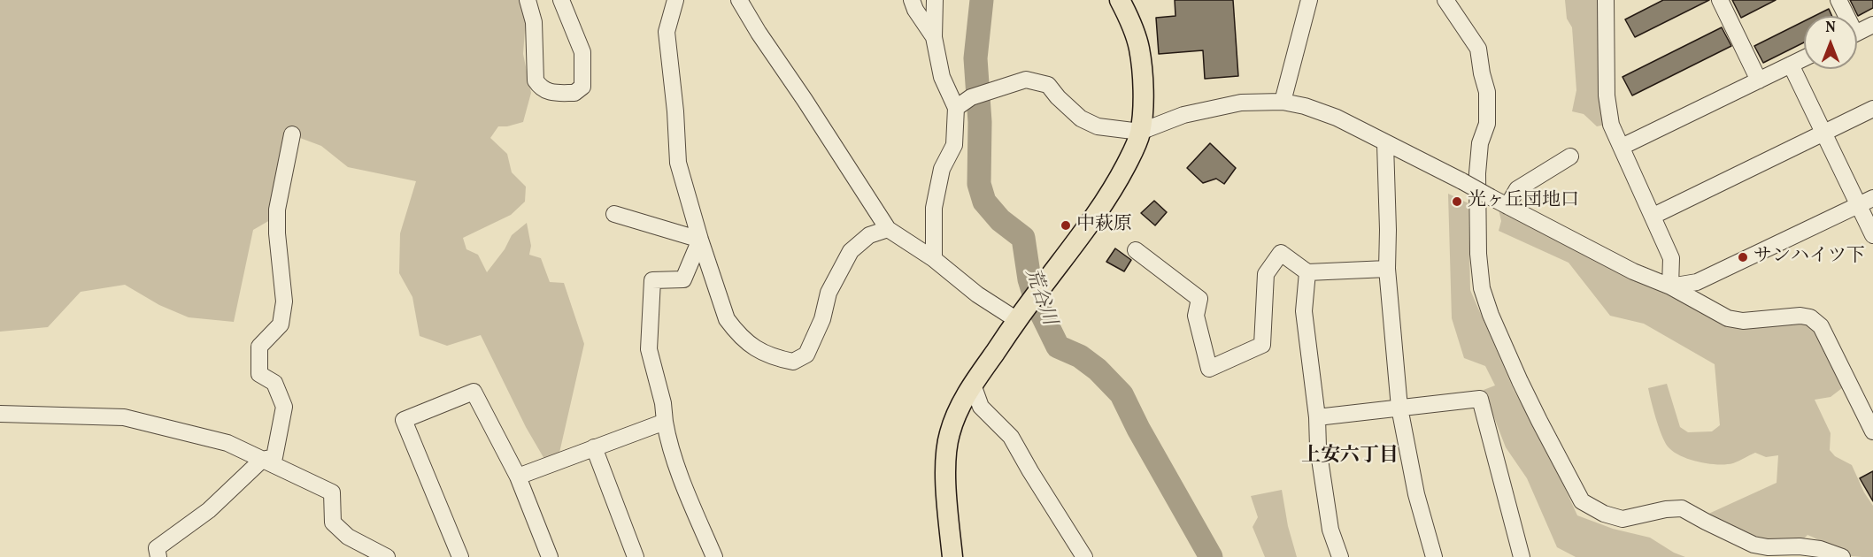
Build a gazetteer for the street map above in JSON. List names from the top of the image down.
{
  "districts": ["上安六丁目"],
  "water": ["荒谷川"],
  "places": ["光ヶ丘団地口", "中萩原", "サンハイツ下"],
  "north": "top"
}
